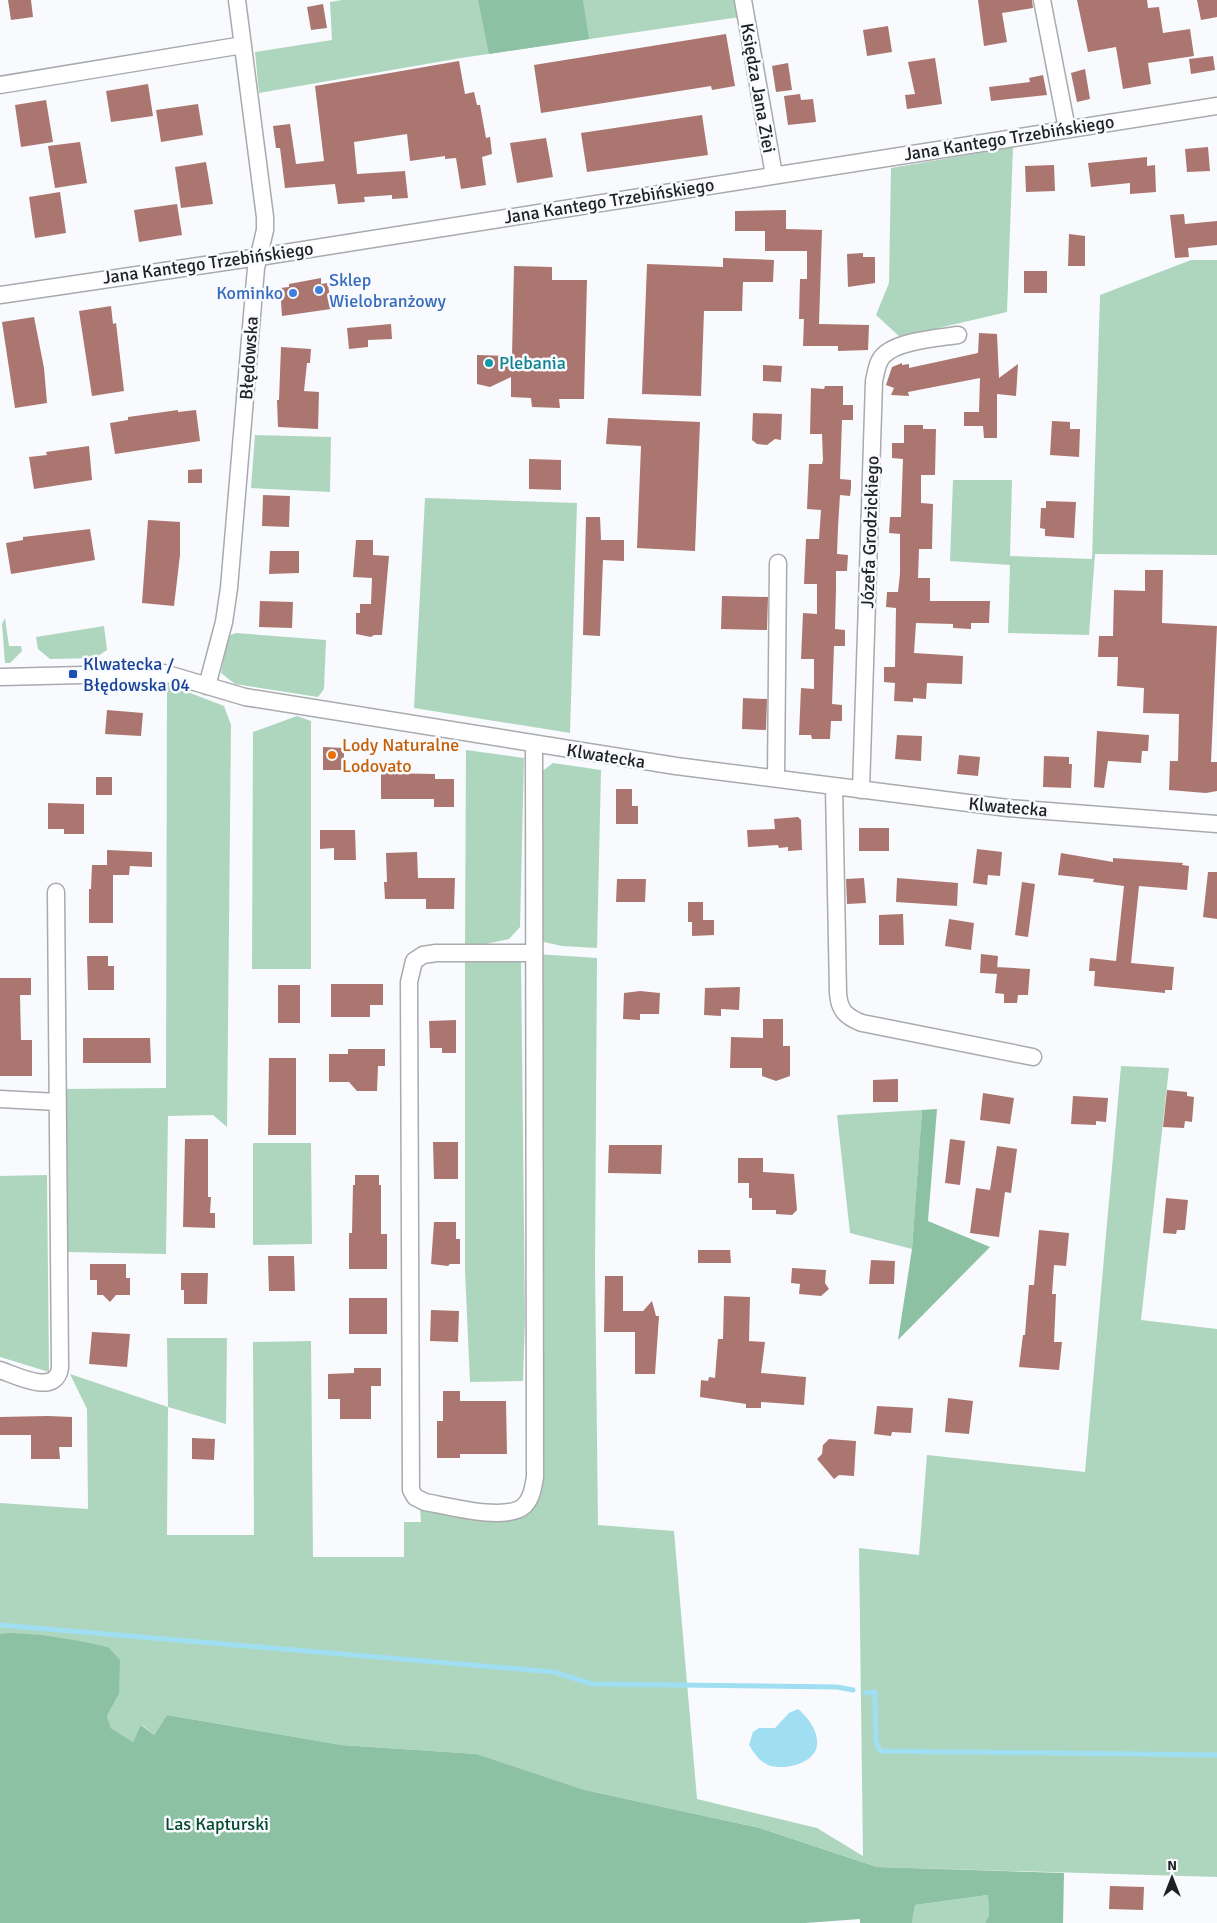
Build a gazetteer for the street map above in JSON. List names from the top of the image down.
{
  "streets": {
    "street": [
      "Księdza Jana Ziei",
      "Jana Kantego Trzebińskiego",
      "Błędowska",
      "Józefa Grodzickiego",
      "Klwatecka"
    ]
  },
  "crossings": [
    ["Księdza Jana Ziei", "Jana Kantego Trzebińskiego"],
    ["Jana Kantego Trzebińskiego", "Błędowska"],
    ["Błędowska", "Klwatecka"],
    ["Józefa Grodzickiego", "Klwatecka"]
  ],
  "parks": ["Las Kapturski"],
  "places": {
    "other": [
      "Sklep Wielobranżowy",
      "Kominko",
      "Plebania",
      "Lody Naturalne Lodovato"
    ],
    "transit": ["Klwatecka / Błędowska 04"]
  },
  "north": "top"
}
